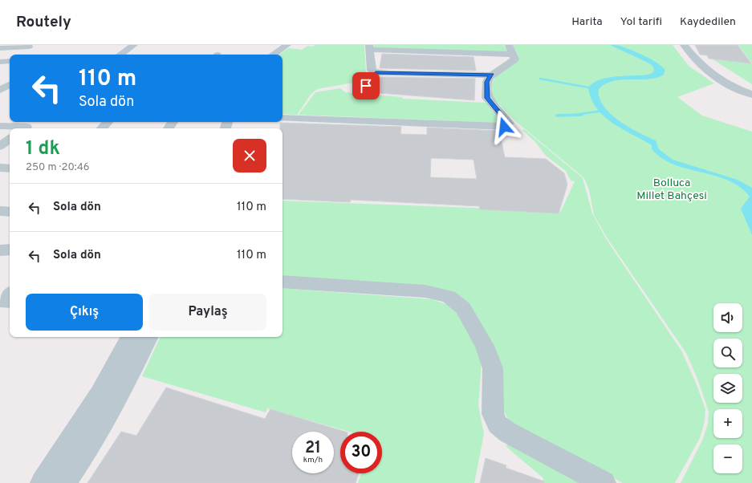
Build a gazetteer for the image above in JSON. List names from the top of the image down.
{
  "parks": ["Bolluca Millet Bahçesi"],
  "page": {
    "header": "Routely",
    "nav": ["Harita", "Yol tarifi", "Kaydedilen"],
    "turn": ["110 m", "Sola dön"],
    "heading": ["1 dk", "250 m · 20:46"],
    "list": [
      {
        "name": "Sola dön",
        "value": "110 m"
      },
      {
        "name": "Sola dön",
        "value": "110 m"
      }
    ],
    "buttons": ["Çıkış", "Paylaş"],
    "map_buttons": ["+", "−"],
    "speed": "21 km/h",
    "limit": "30"
  }
}
